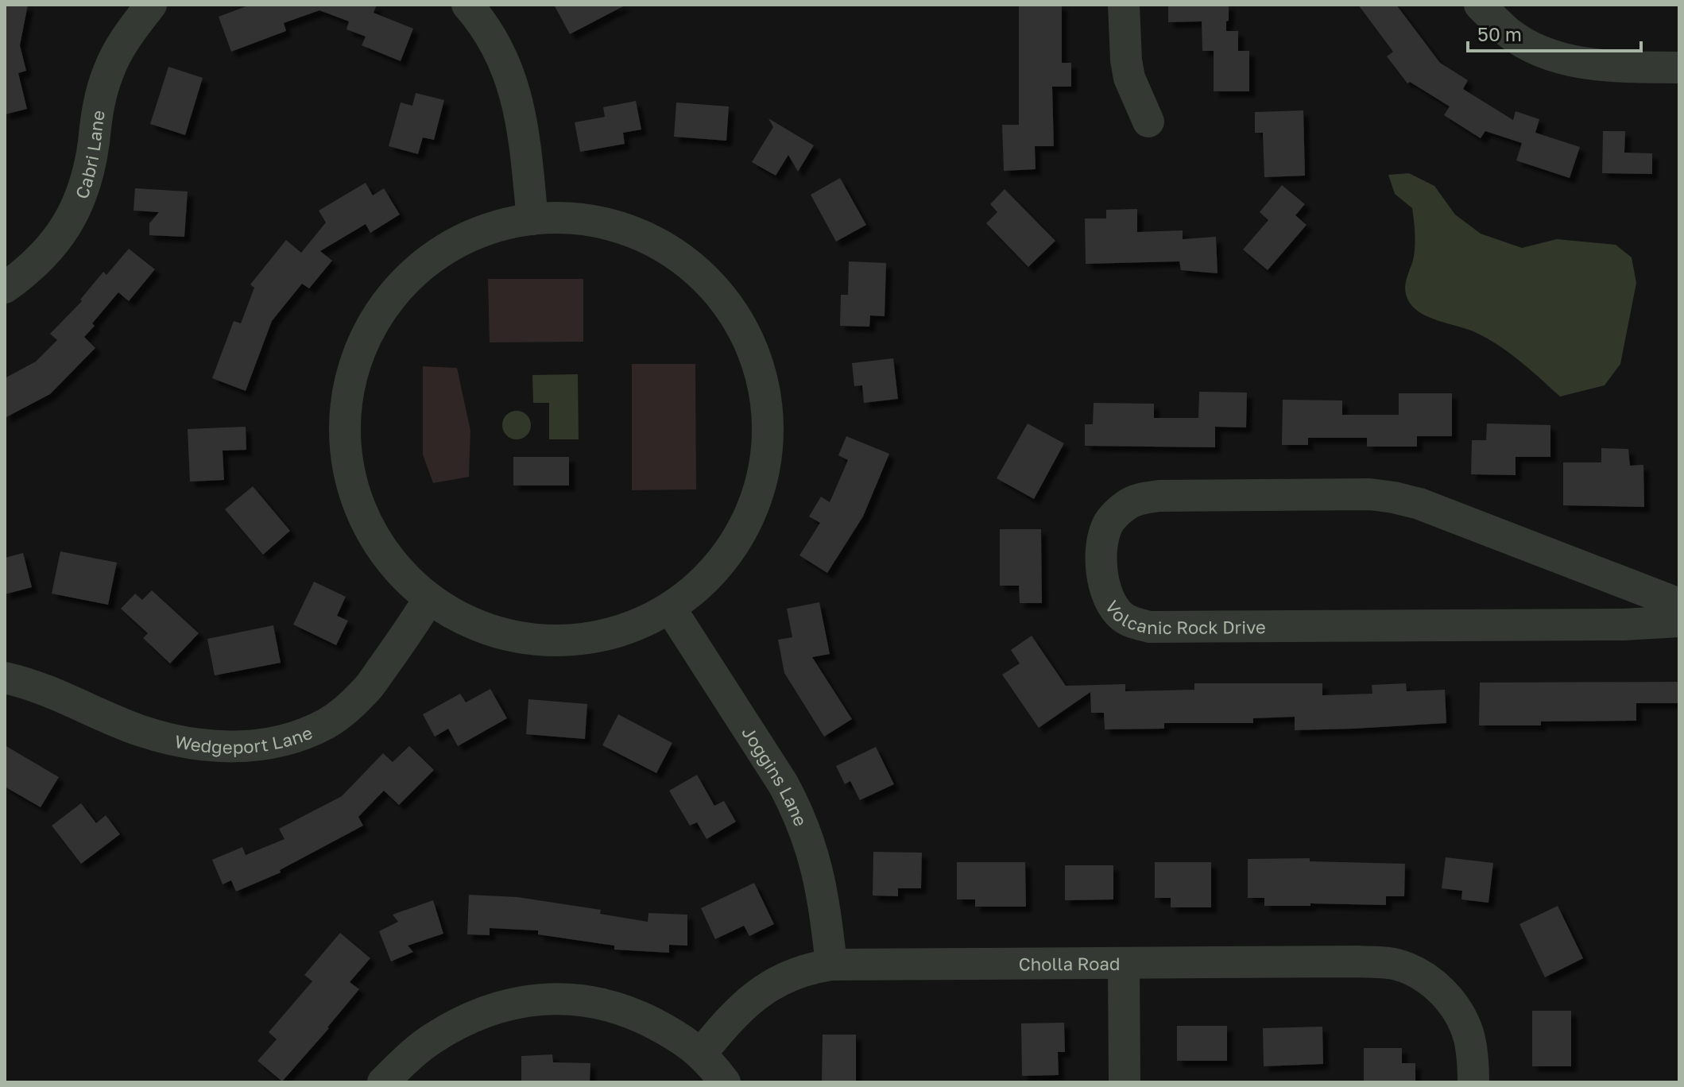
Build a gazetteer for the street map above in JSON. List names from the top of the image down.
{
  "streets": {
    "street": [
      "Cabri Lane",
      "Volcanic Rock Drive",
      "Wedgeport Lane",
      "Joggins Lane",
      "Cholla Road"
    ]
  },
  "crossings": [
    ["Joggins Lane", "Cholla Road"]
  ],
  "scale_bar": "50 m"
}
